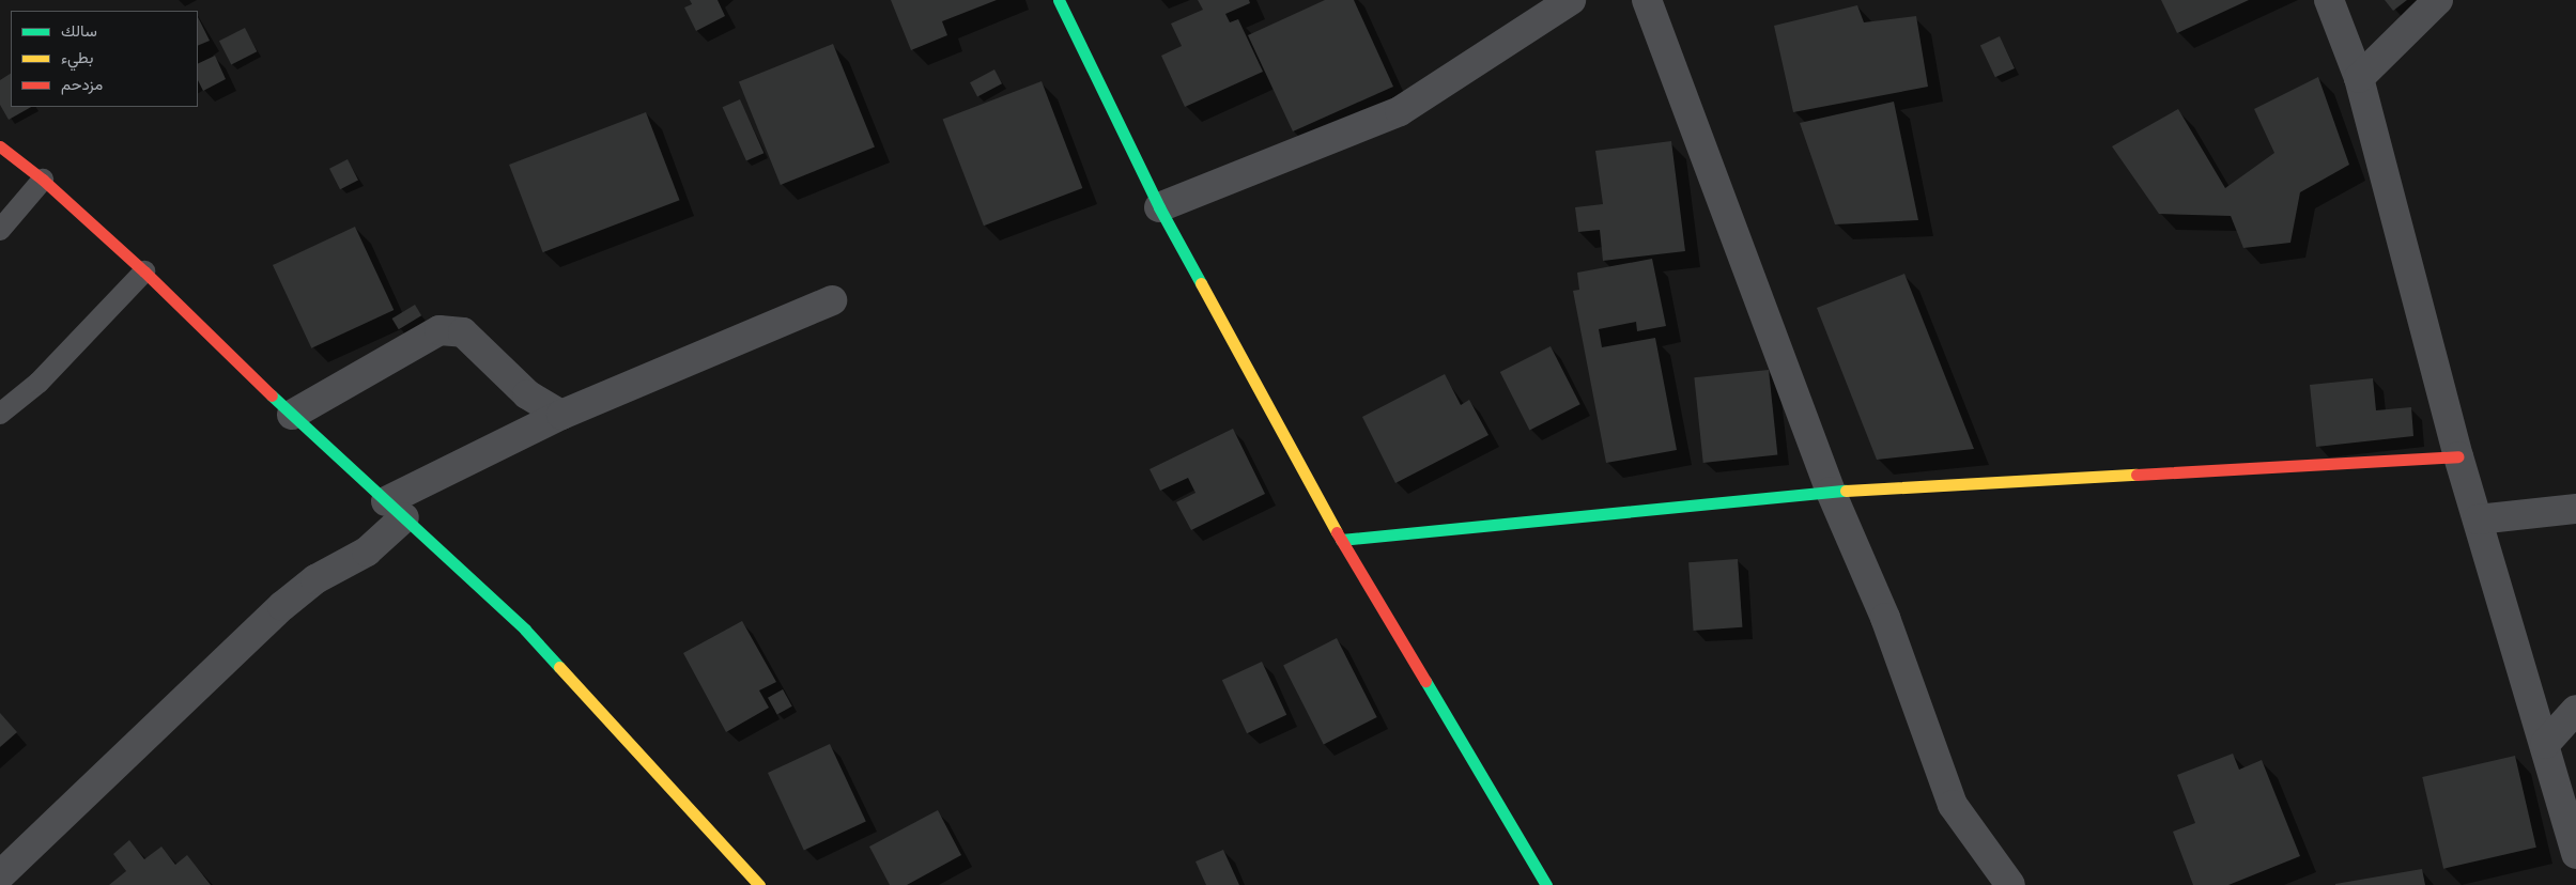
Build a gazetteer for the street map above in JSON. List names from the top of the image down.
{
  "legend": ["سالك", "بطيء", "مزدحم"]
}
